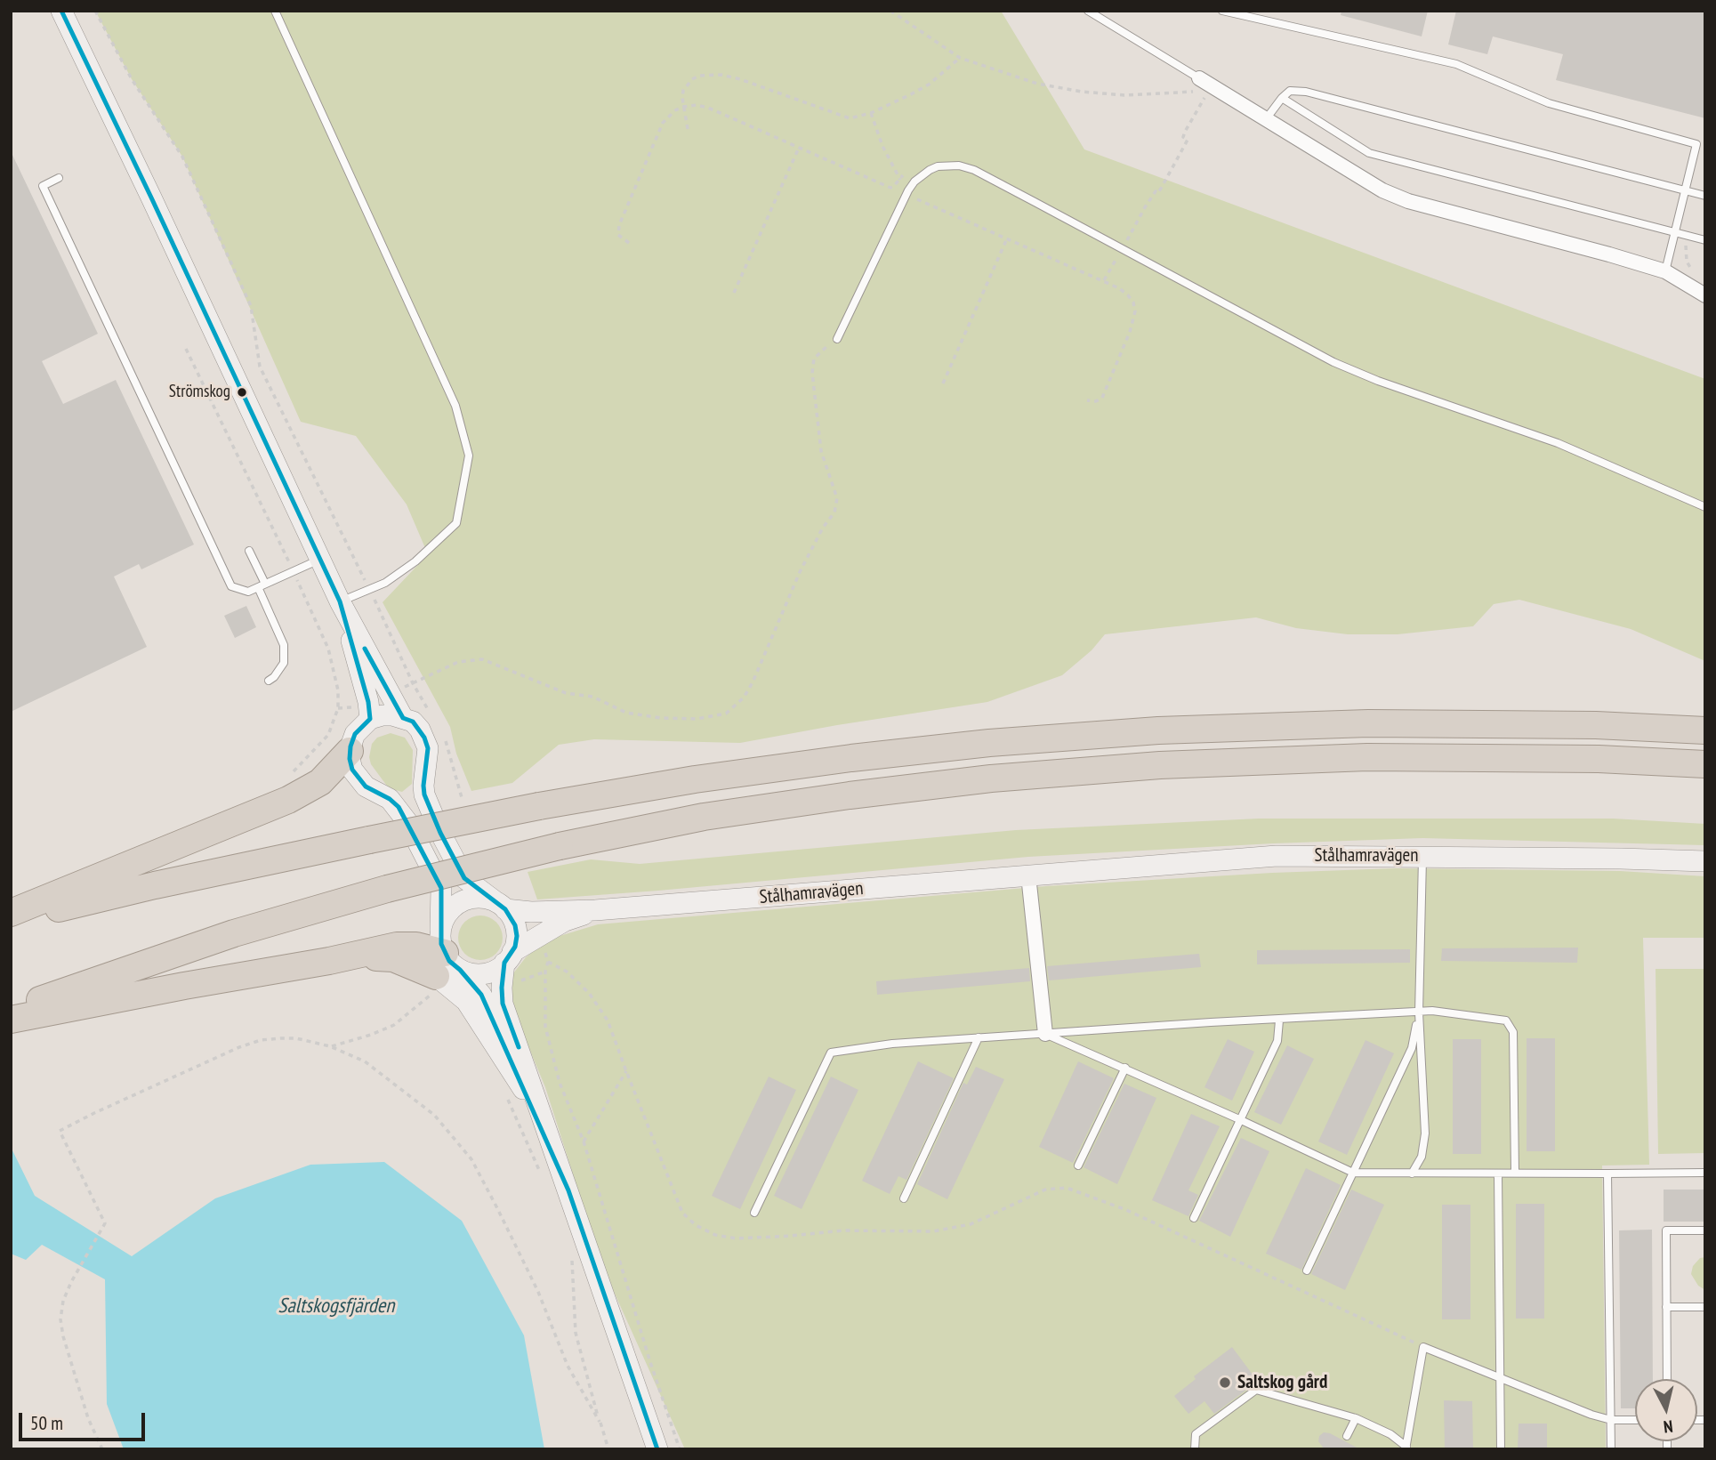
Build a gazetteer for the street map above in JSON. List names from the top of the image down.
{
  "streets": {
    "main road": ["Stålhamravägen"]
  },
  "water": ["Saltskogsfjärden"],
  "places": ["Strömskog", "Saltskog gård"],
  "scale_bar": "50 m",
  "north": "bottom"
}
